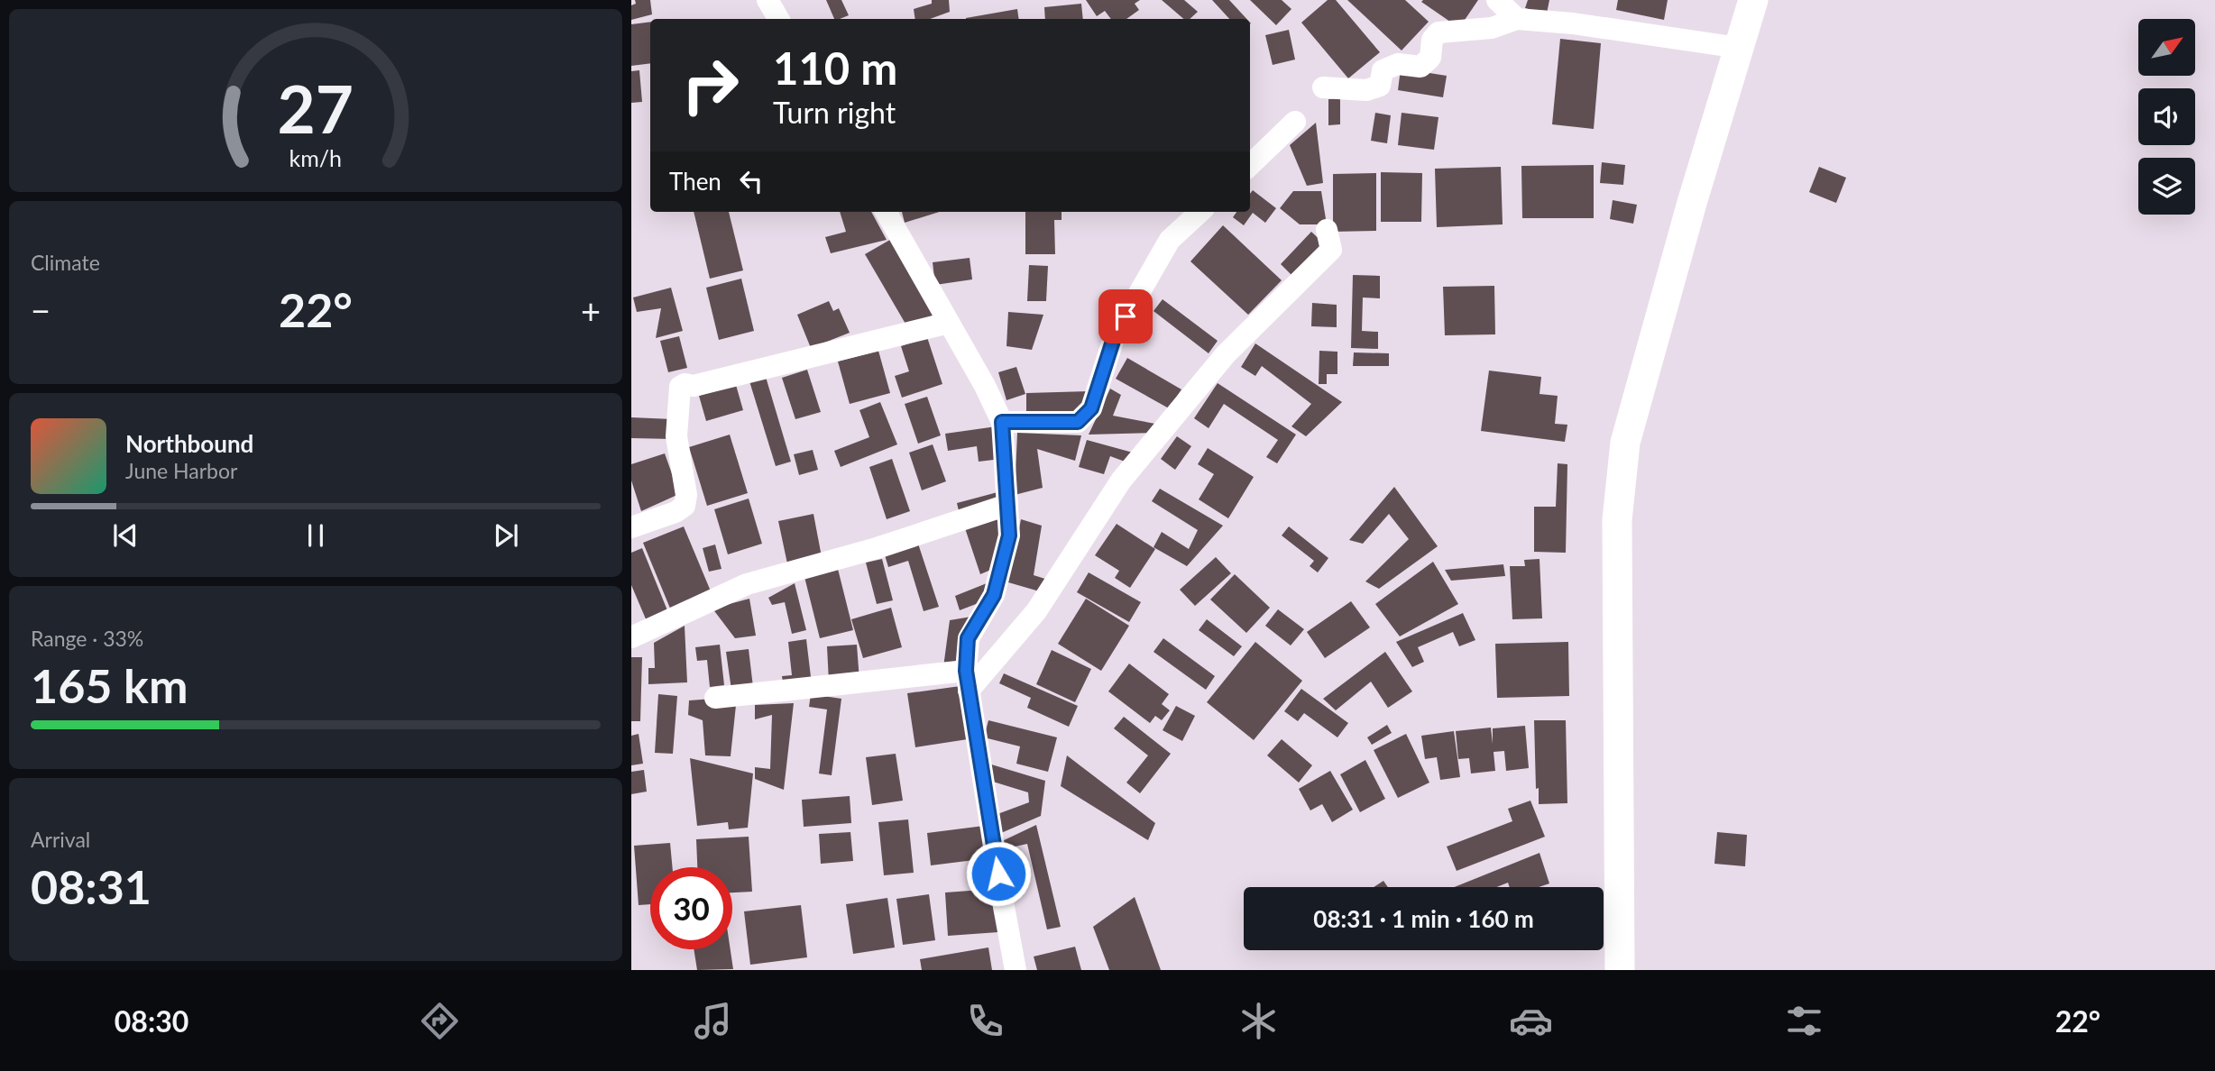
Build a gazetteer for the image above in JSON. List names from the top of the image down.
{
  "north": "top right",
  "page": {
    "turn": ["110 m", "Turn right"],
    "then": "Then",
    "tile": [
      "Climate",
      ["Range · 33%", "165 km"],
      ["Arrival", "08:31"]
    ],
    "heat": ["−", "22°", "+"],
    "song": ["Northbound", "June Harbor"],
    "limit": "30",
    "trip": "08:31 · 1 min · 160 m",
    "tabs": ["08:30", "22°"],
    "gauge": ["27", "km/h"]
  }
}
